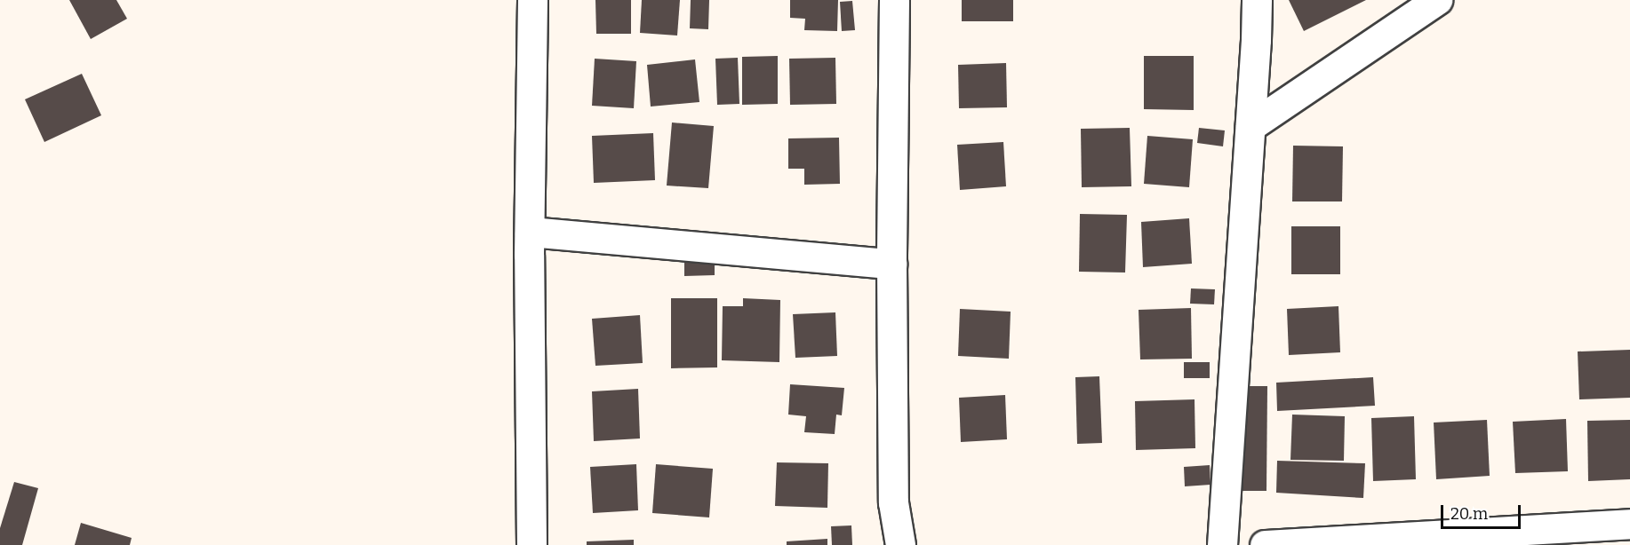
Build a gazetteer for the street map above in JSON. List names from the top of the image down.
{
  "scale_bar": "20 m"
}
